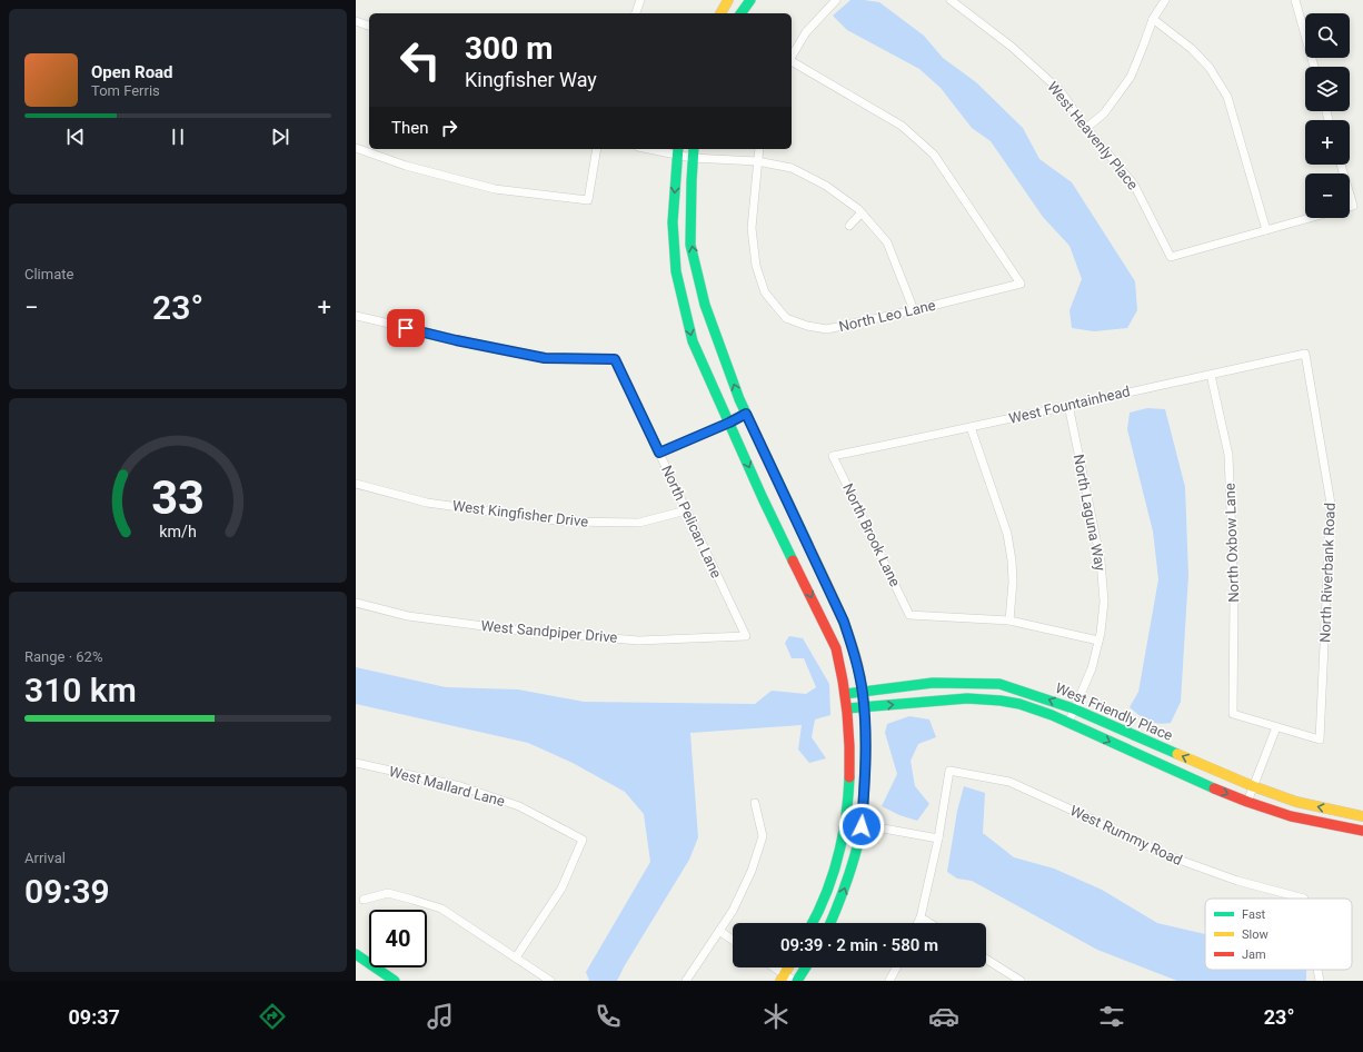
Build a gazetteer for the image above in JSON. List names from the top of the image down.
{
  "streets": {
    "street": [
      "West Heavenly Place",
      "North Leo Lane",
      "West Fountainhead",
      "North Laguna Way",
      "West Kingfisher Drive",
      "North Pelican Lane",
      "North Brook Lane",
      "North Oxbow Lane",
      "North Riverbank Road",
      "West Sandpiper Drive",
      "West Friendly Place",
      "West Mallard Lane",
      "West Rummy Road"
    ]
  },
  "crossings": [
    ["West Fountainhead", "North Laguna Way"],
    ["West Fountainhead", "North Brook Lane"],
    ["West Fountainhead", "North Oxbow Lane"],
    ["West Fountainhead", "North Riverbank Road"],
    ["North Laguna Way", "West Friendly Place"],
    ["West Kingfisher Drive", "North Pelican Lane"],
    ["North Pelican Lane", "West Sandpiper Drive"],
    ["North Oxbow Lane", "North Riverbank Road"]
  ],
  "legend": ["Fast", "Slow", "Jam"],
  "page": {
    "map_buttons": ["+", "−"],
    "turn": ["300 m", "Kingfisher Way"],
    "song": ["Open Road", "Tom Ferris"],
    "then": "Then",
    "tile": [
      "Climate",
      ["Range · 62%", "310 km"],
      ["Arrival", "09:39"]
    ],
    "heat": ["−", "23°", "+"],
    "limit": "40",
    "trip": "09:39 · 2 min · 580 m",
    "tabs": ["09:37", "23°"],
    "gauge": ["33", "km/h"]
  }
}
